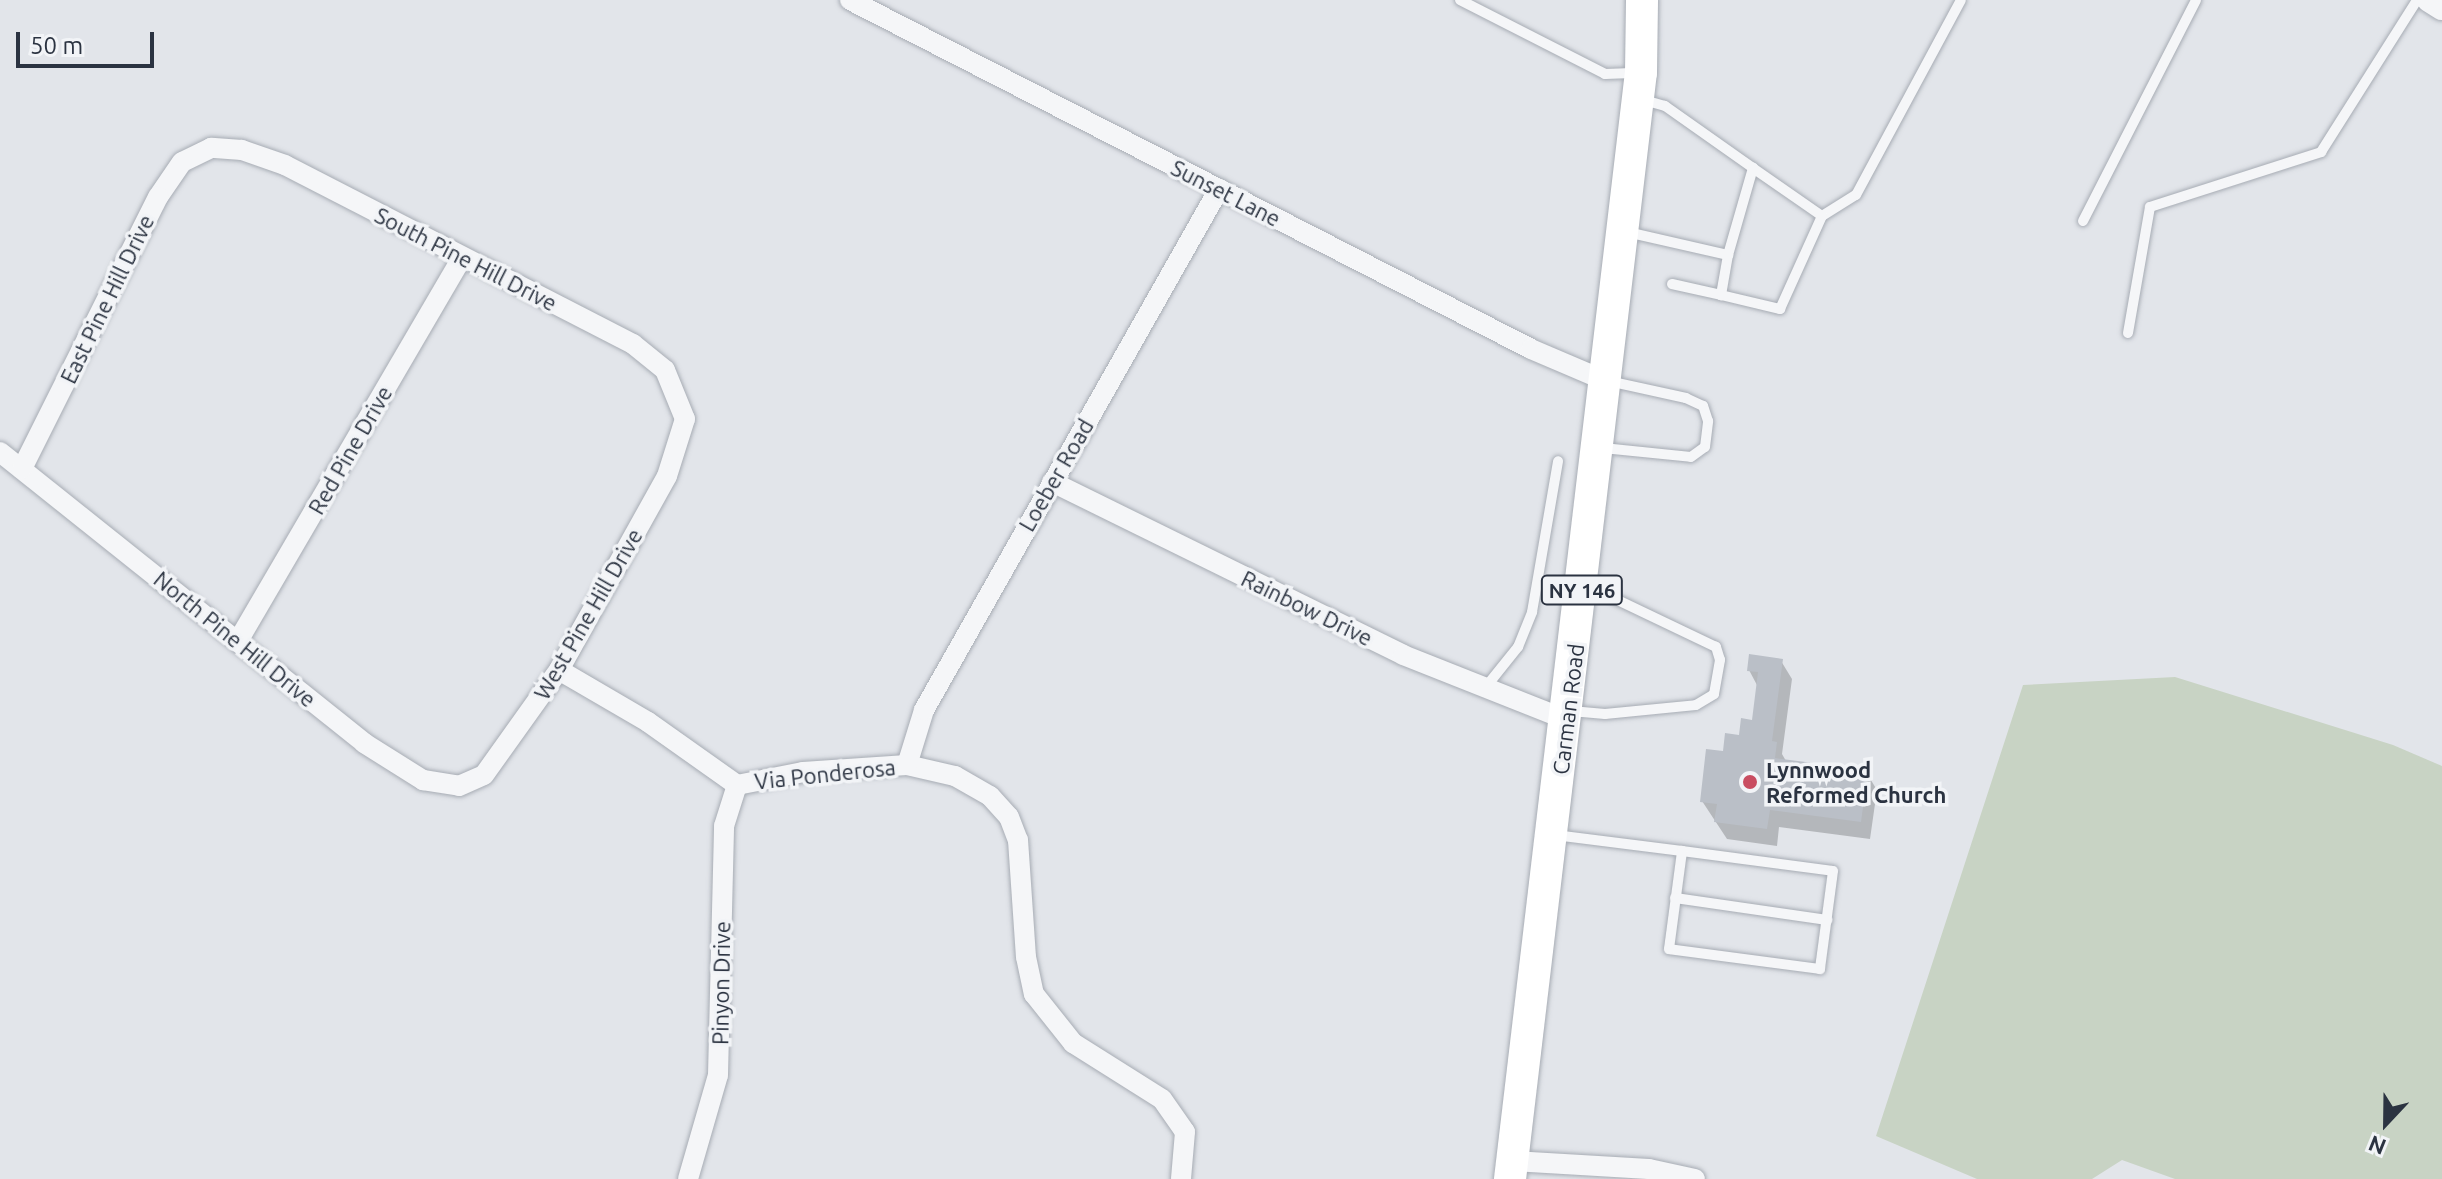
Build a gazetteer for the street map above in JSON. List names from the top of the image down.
{
  "streets": {
    "main road": ["NY 146", "Carman Road"],
    "street": [
      "Sunset Lane",
      "South Pine Hill Drive",
      "East Pine Hill Drive",
      "Red Pine Drive",
      "Loeber Road",
      "Rainbow Drive",
      "West Pine Hill Drive",
      "North Pine Hill Drive",
      "Via Ponderosa",
      "Pinyon Drive"
    ]
  },
  "crossings": [
    ["Sunset Lane", "Loeber Road"],
    ["Sunset Lane", "Carman Road"],
    ["South Pine Hill Drive", "East Pine Hill Drive"],
    ["South Pine Hill Drive", "Red Pine Drive"],
    ["South Pine Hill Drive", "West Pine Hill Drive"],
    ["East Pine Hill Drive", "North Pine Hill Drive"],
    ["Red Pine Drive", "North Pine Hill Drive"],
    ["Loeber Road", "Rainbow Drive"],
    ["Loeber Road", "Via Ponderosa"],
    ["Rainbow Drive", "Carman Road"],
    ["West Pine Hill Drive", "North Pine Hill Drive"],
    ["West Pine Hill Drive", "Via Ponderosa"],
    ["Via Ponderosa", "Pinyon Drive"]
  ],
  "places": ["Lynnwood Reformed Church"],
  "scale_bar": "50 m",
  "north": "bottom"
}
